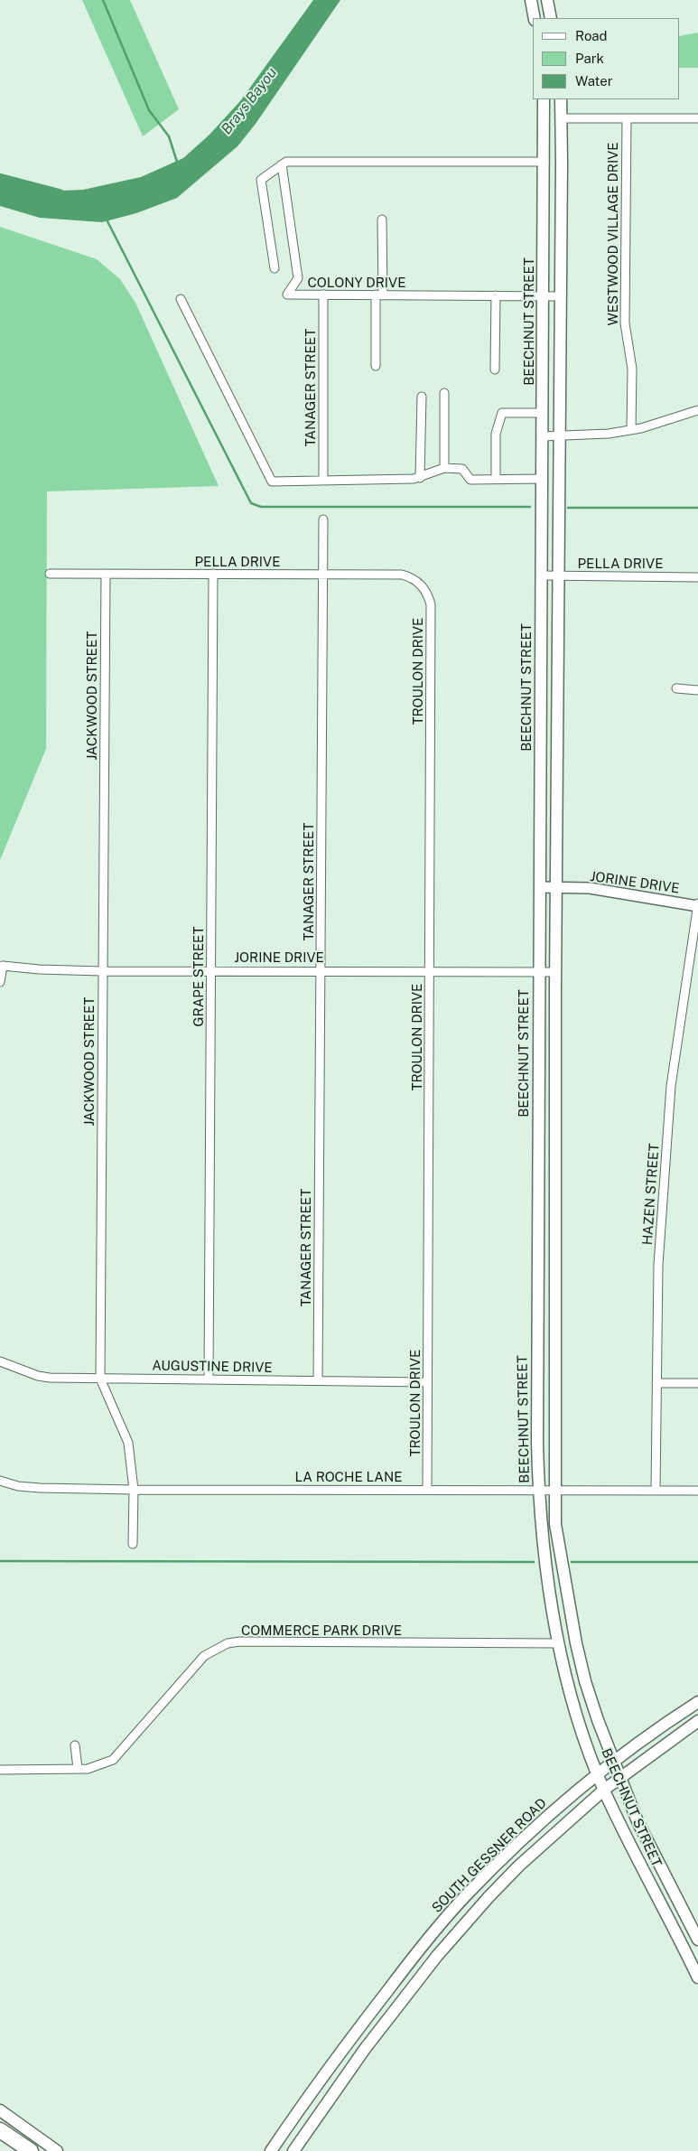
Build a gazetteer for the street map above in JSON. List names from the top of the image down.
{
  "streets": {
    "main road": ["BEECHNUT STREET", "SOUTH GESSNER ROAD"],
    "street": [
      "WESTWOOD VILLAGE DRIVE",
      "COLONY DRIVE",
      "TANAGER STREET",
      "PELLA DRIVE",
      "TROULON DRIVE",
      "JACKWOOD STREET",
      "JORINE DRIVE",
      "GRAPE STREET",
      "HAZEN STREET",
      "AUGUSTINE DRIVE",
      "LA ROCHE LANE",
      "COMMERCE PARK DRIVE"
    ]
  },
  "crossings": [
    ["COLONY DRIVE", "BEECHNUT STREET"],
    ["COLONY DRIVE", "TANAGER STREET"],
    ["BEECHNUT STREET", "PELLA DRIVE"],
    ["BEECHNUT STREET", "JORINE DRIVE"],
    ["BEECHNUT STREET", "LA ROCHE LANE"],
    ["BEECHNUT STREET", "COMMERCE PARK DRIVE"],
    ["BEECHNUT STREET", "SOUTH GESSNER ROAD"],
    ["TANAGER STREET", "PELLA DRIVE"],
    ["TANAGER STREET", "JORINE DRIVE"],
    ["TANAGER STREET", "AUGUSTINE DRIVE"],
    ["PELLA DRIVE", "TROULON DRIVE"],
    ["PELLA DRIVE", "JACKWOOD STREET"],
    ["PELLA DRIVE", "GRAPE STREET"],
    ["TROULON DRIVE", "JORINE DRIVE"],
    ["TROULON DRIVE", "AUGUSTINE DRIVE"],
    ["TROULON DRIVE", "LA ROCHE LANE"],
    ["JACKWOOD STREET", "JORINE DRIVE"],
    ["JACKWOOD STREET", "AUGUSTINE DRIVE"],
    ["JACKWOOD STREET", "LA ROCHE LANE"],
    ["JORINE DRIVE", "GRAPE STREET"],
    ["JORINE DRIVE", "HAZEN STREET"],
    ["GRAPE STREET", "AUGUSTINE DRIVE"],
    ["HAZEN STREET", "LA ROCHE LANE"]
  ],
  "water": ["Brays Bayou"],
  "legend": ["Road", "Park", "Water"]
}
